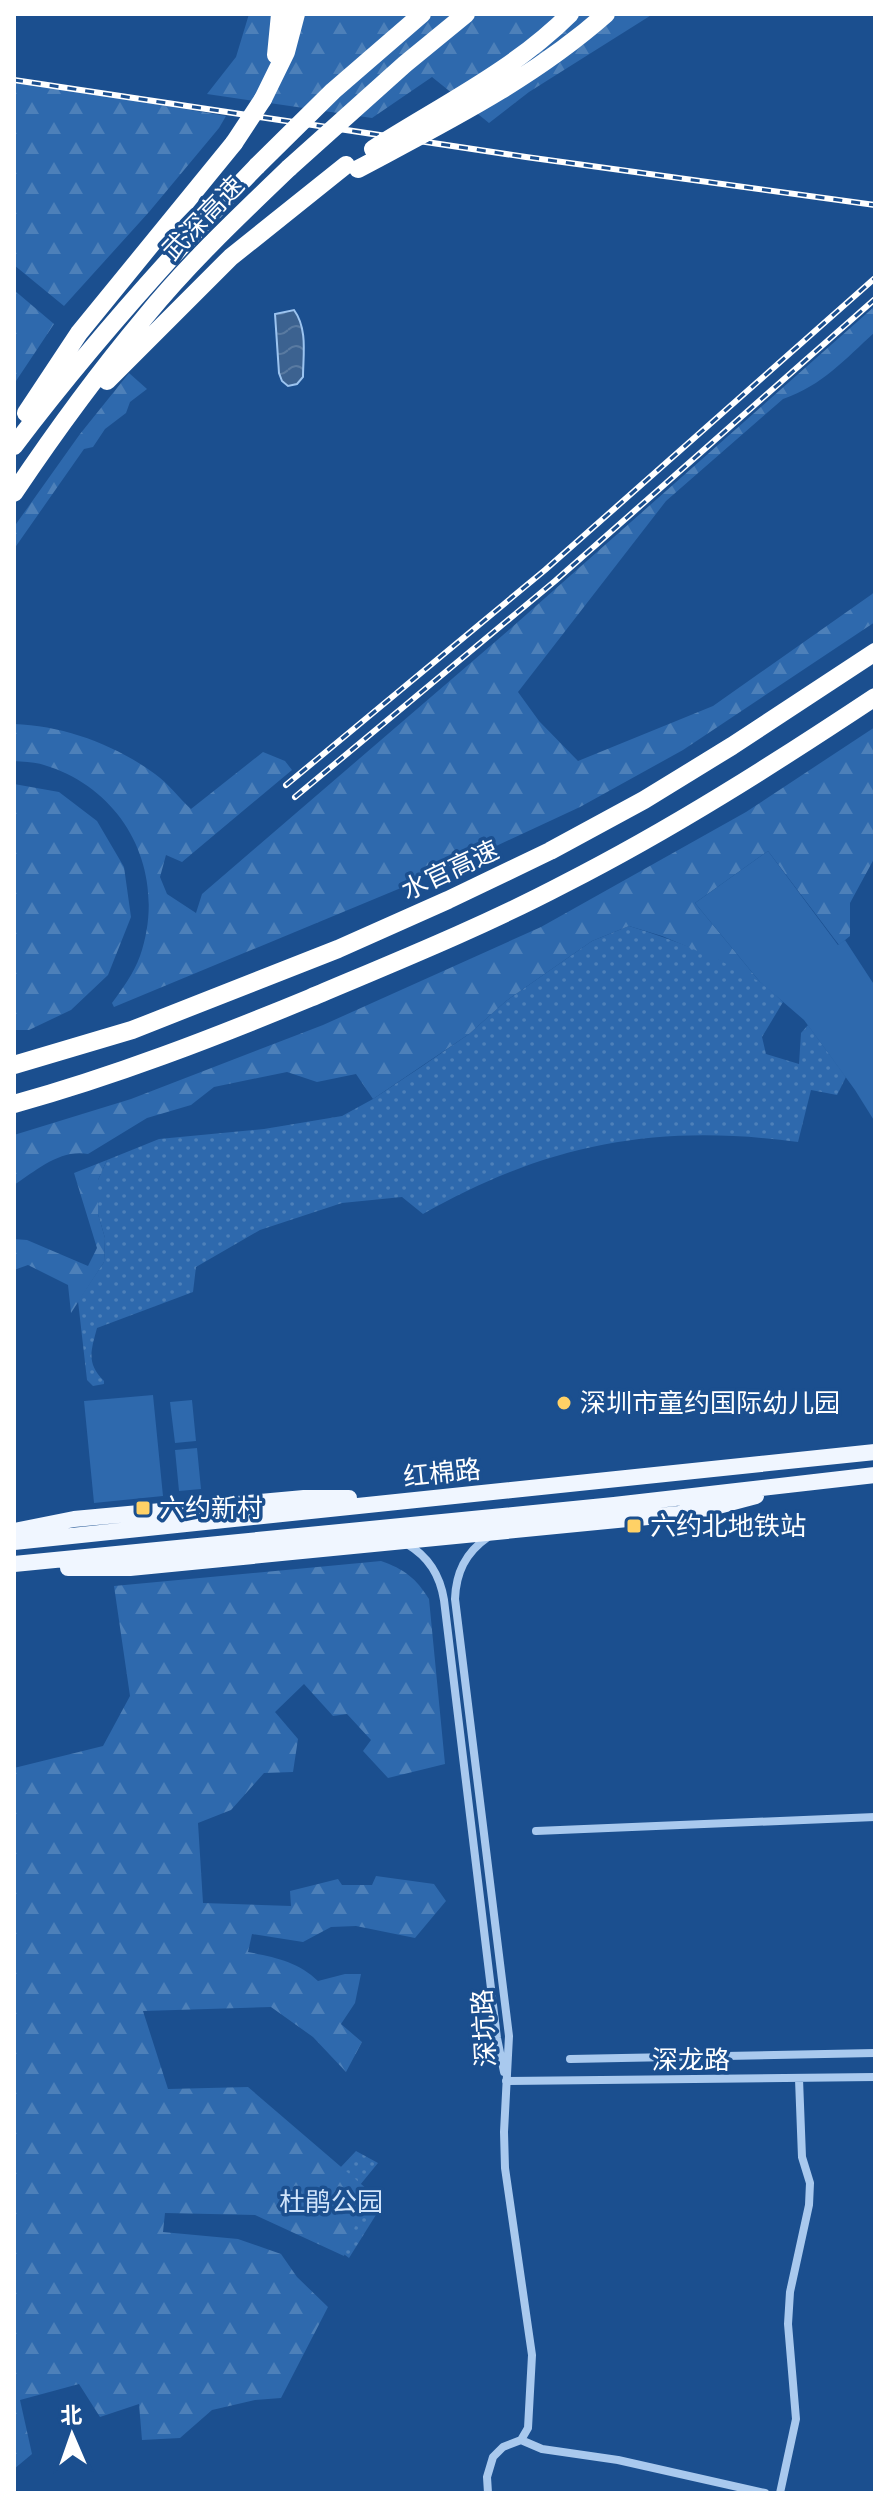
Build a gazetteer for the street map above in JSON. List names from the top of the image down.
{
  "streets": {
    "highway": ["武深高速", "水官高速"],
    "main road": ["红棉路"],
    "street": ["深坑路", "深龙路"]
  },
  "crossings": [
    ["深坑路", "深龙路"]
  ],
  "parks": ["杜鹃公园"],
  "places": {
    "other": ["深圳市童约国际幼儿园"],
    "transit": ["六约新村", "六约北地铁站"]
  },
  "north": "top"
}
